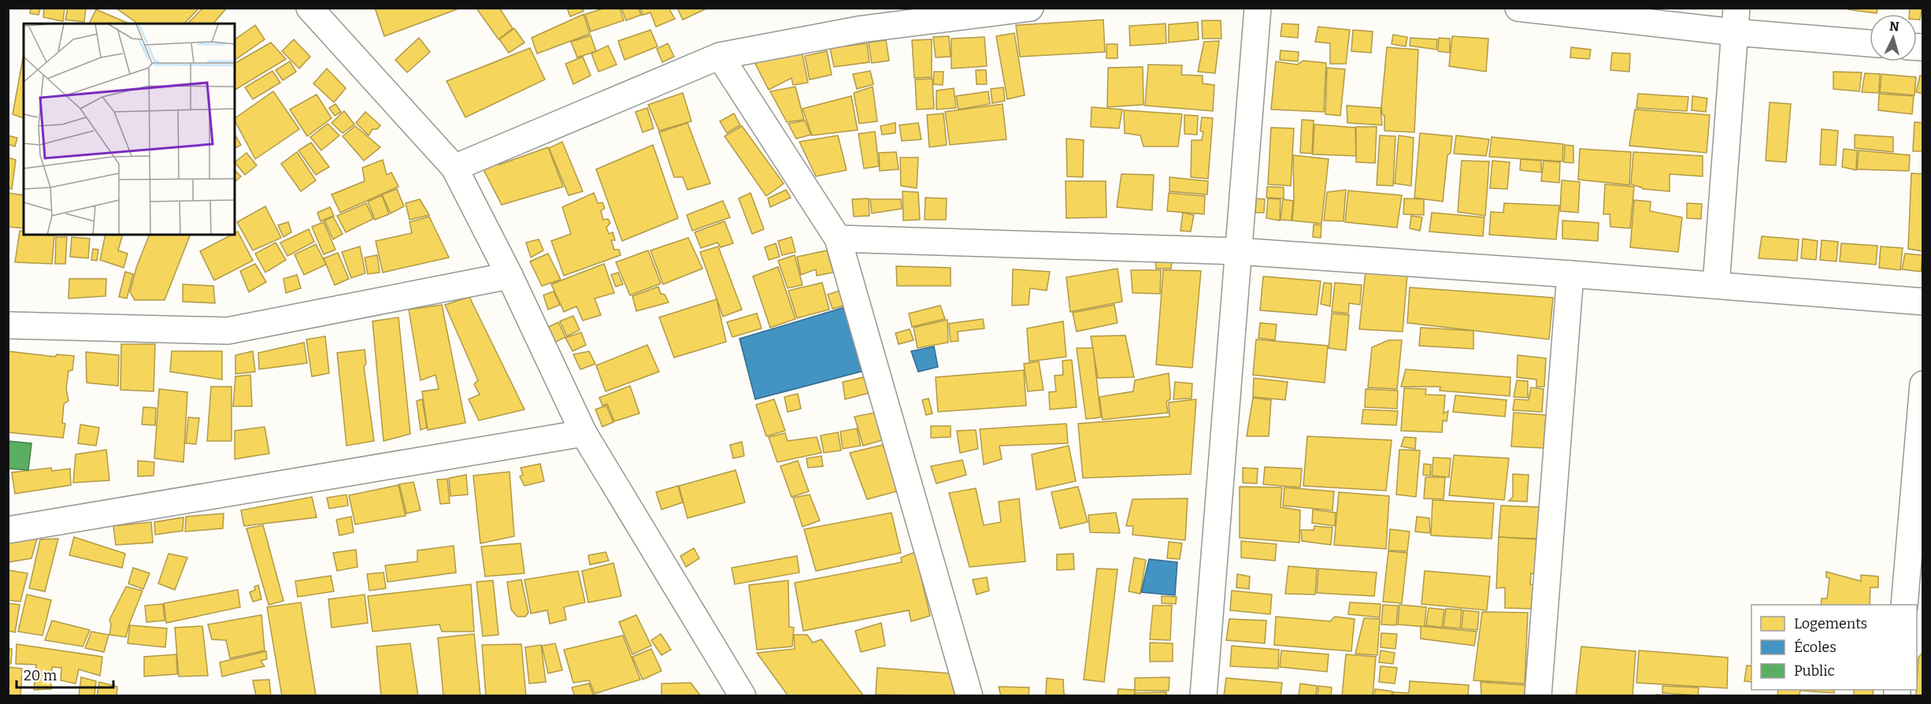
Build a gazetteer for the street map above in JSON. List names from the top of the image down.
{
  "legend": ["Logements", "Écoles", "Public"],
  "scale_bar": "20 m",
  "north": "top"
}
